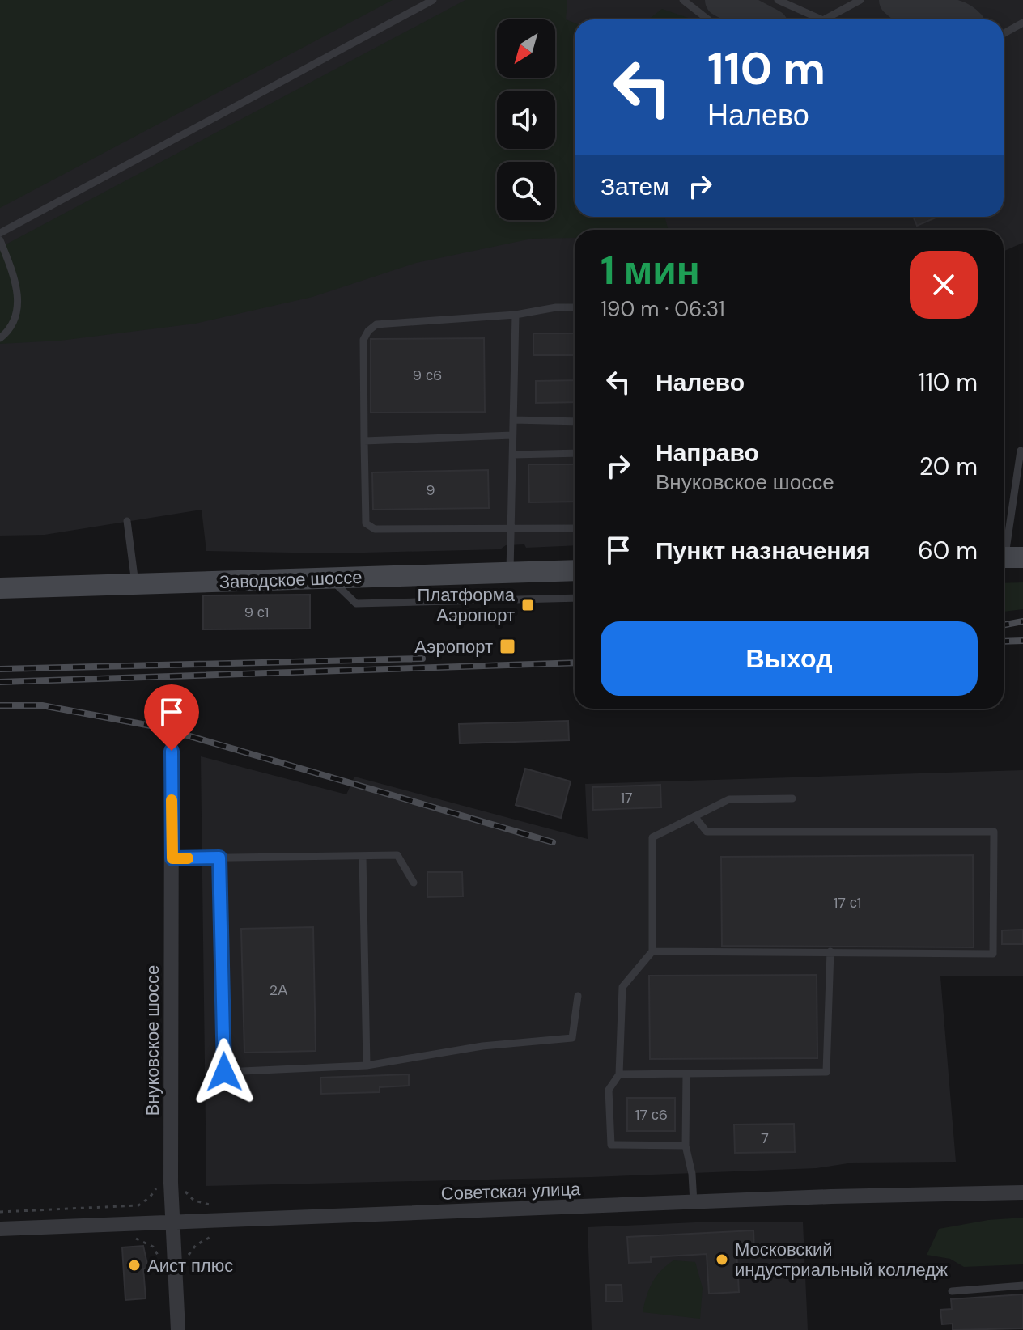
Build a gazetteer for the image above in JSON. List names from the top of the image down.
{
  "streets": {
    "street": ["Заводское шоссе", "Внуковское шоссе", "Советская улица"]
  },
  "crossings": [
    ["Внуковское шоссе", "Советская улица"]
  ],
  "places": {
    "transit": ["Платформа Аэропорт", "Аэропорт"],
    "other": ["Московский индустриальный колледж", "Аист плюс"]
  },
  "house_numbers": [
    "9 с6",
    "9",
    "9 с1",
    "17",
    "17 с1",
    "2А",
    "17 с6",
    "7"
  ],
  "north": "bottom left",
  "page": {
    "turn": ["110 m", "Налево"],
    "then": "Затем",
    "heading": ["1 мин", "190 m · 06:31"],
    "list": [
      {
        "name": "Налево",
        "value": "110 m"
      },
      {
        "name": "Направо",
        "note": "Внуковское шоссе",
        "value": "20 m"
      },
      {
        "name": "Пункт назначения",
        "value": "60 m"
      }
    ],
    "buttons": "Выход"
  }
}
